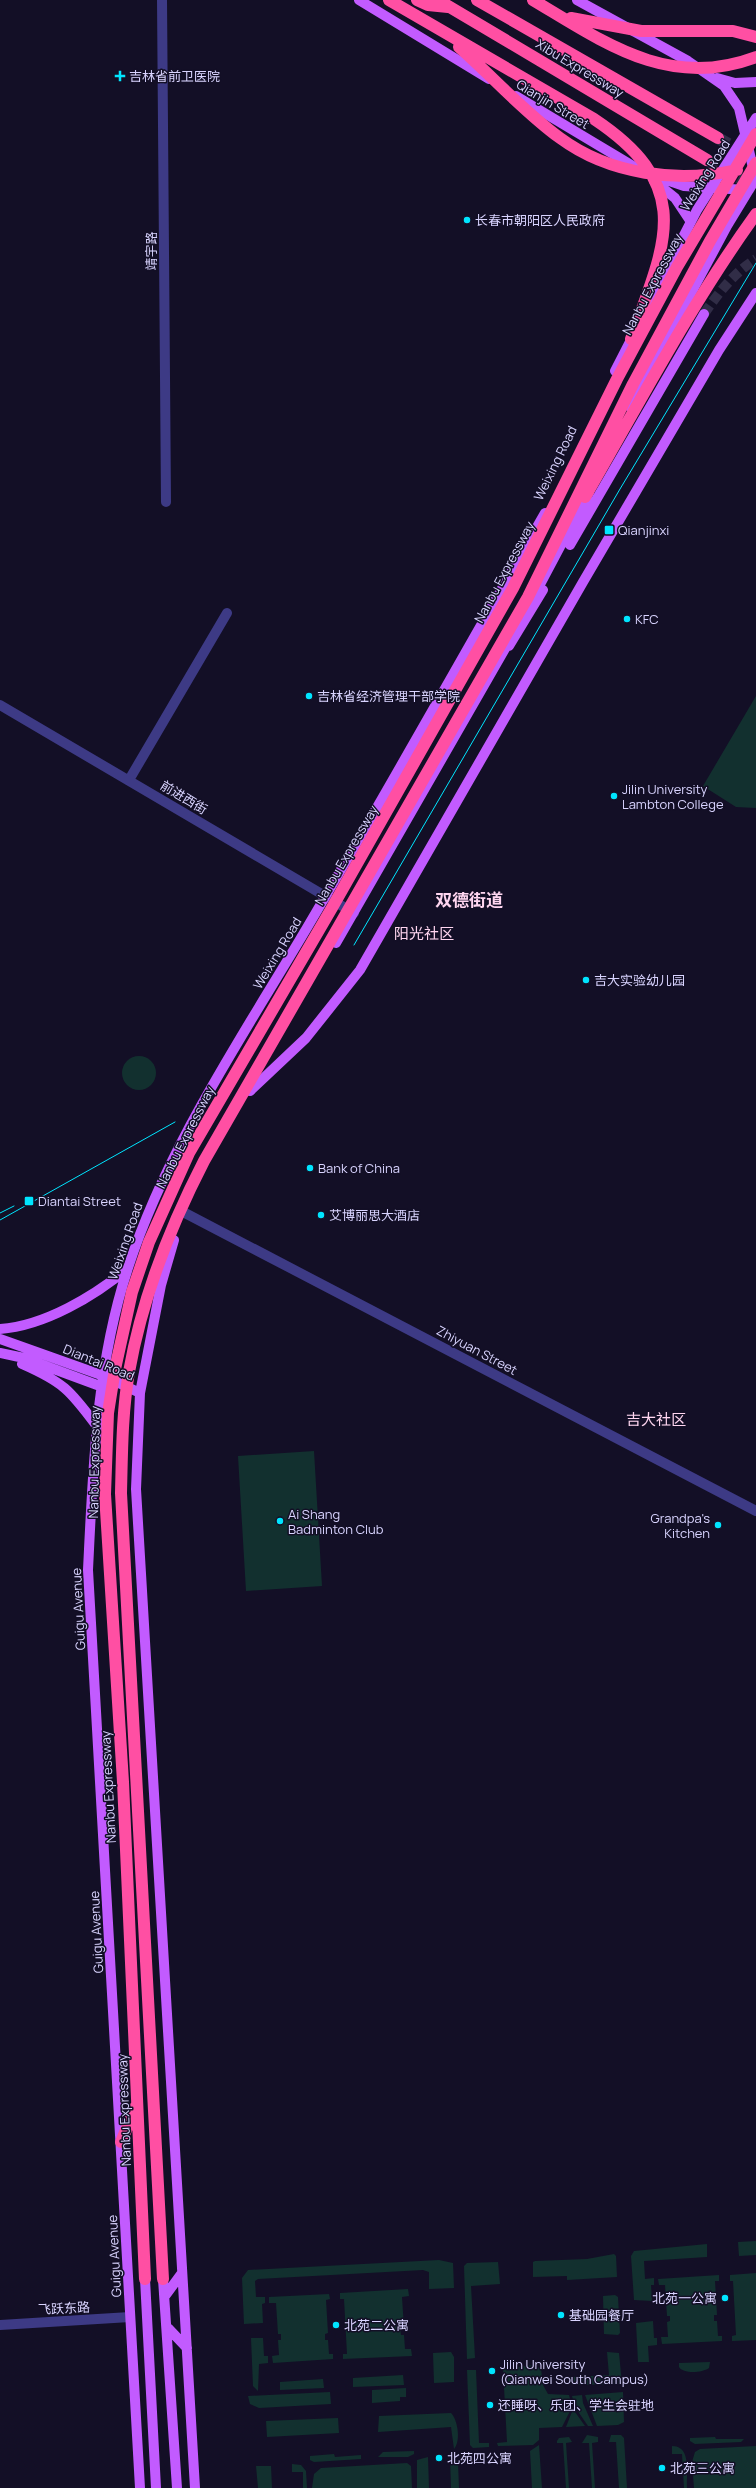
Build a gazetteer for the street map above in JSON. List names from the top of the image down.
{
  "streets": {
    "highway": ["Xibu Expressway", "Nanbu Expressway"],
    "main road": [
      "Qianjin Street",
      "Weixing Road",
      "Diantai Road",
      "Guigu Avenue"
    ],
    "street": [
      "靖宇路",
      "前进西街",
      "Zhiyuan Street",
      "飞跃东路"
    ]
  },
  "crossings": [
    ["Qianjin Street", "Weixing Road"],
    ["Weixing Road", "Nanbu Expressway"],
    ["Weixing Road", "前进西街"],
    ["Weixing Road", "Diantai Road"],
    ["Weixing Road", "Guigu Avenue"],
    ["Diantai Road", "Guigu Avenue"],
    ["Guigu Avenue", "飞跃东路"]
  ],
  "districts": ["双德街道", "阳光社区", "吉大社区"],
  "places": {
    "health": ["吉林省前卫医院"],
    "other": [
      "长春市朝阳区人民政府",
      "KFC",
      "吉林省经济管理干部学院",
      "Jilin University Lambton College",
      "吉大实验幼儿园",
      "Bank of China",
      "艾博丽思大酒店",
      "Ai Shang Badminton Club",
      "Grandpa's Kitchen",
      "北苑一公寓",
      "基础园餐厅",
      "北苑二公寓",
      "Jilin University (Qianwei South Campus)",
      "还睡呀、乐团、学生会驻地",
      "北苑四公寓",
      "北苑三公寓"
    ],
    "transit": ["Qianjinxi", "Diantai Street"]
  }
}
